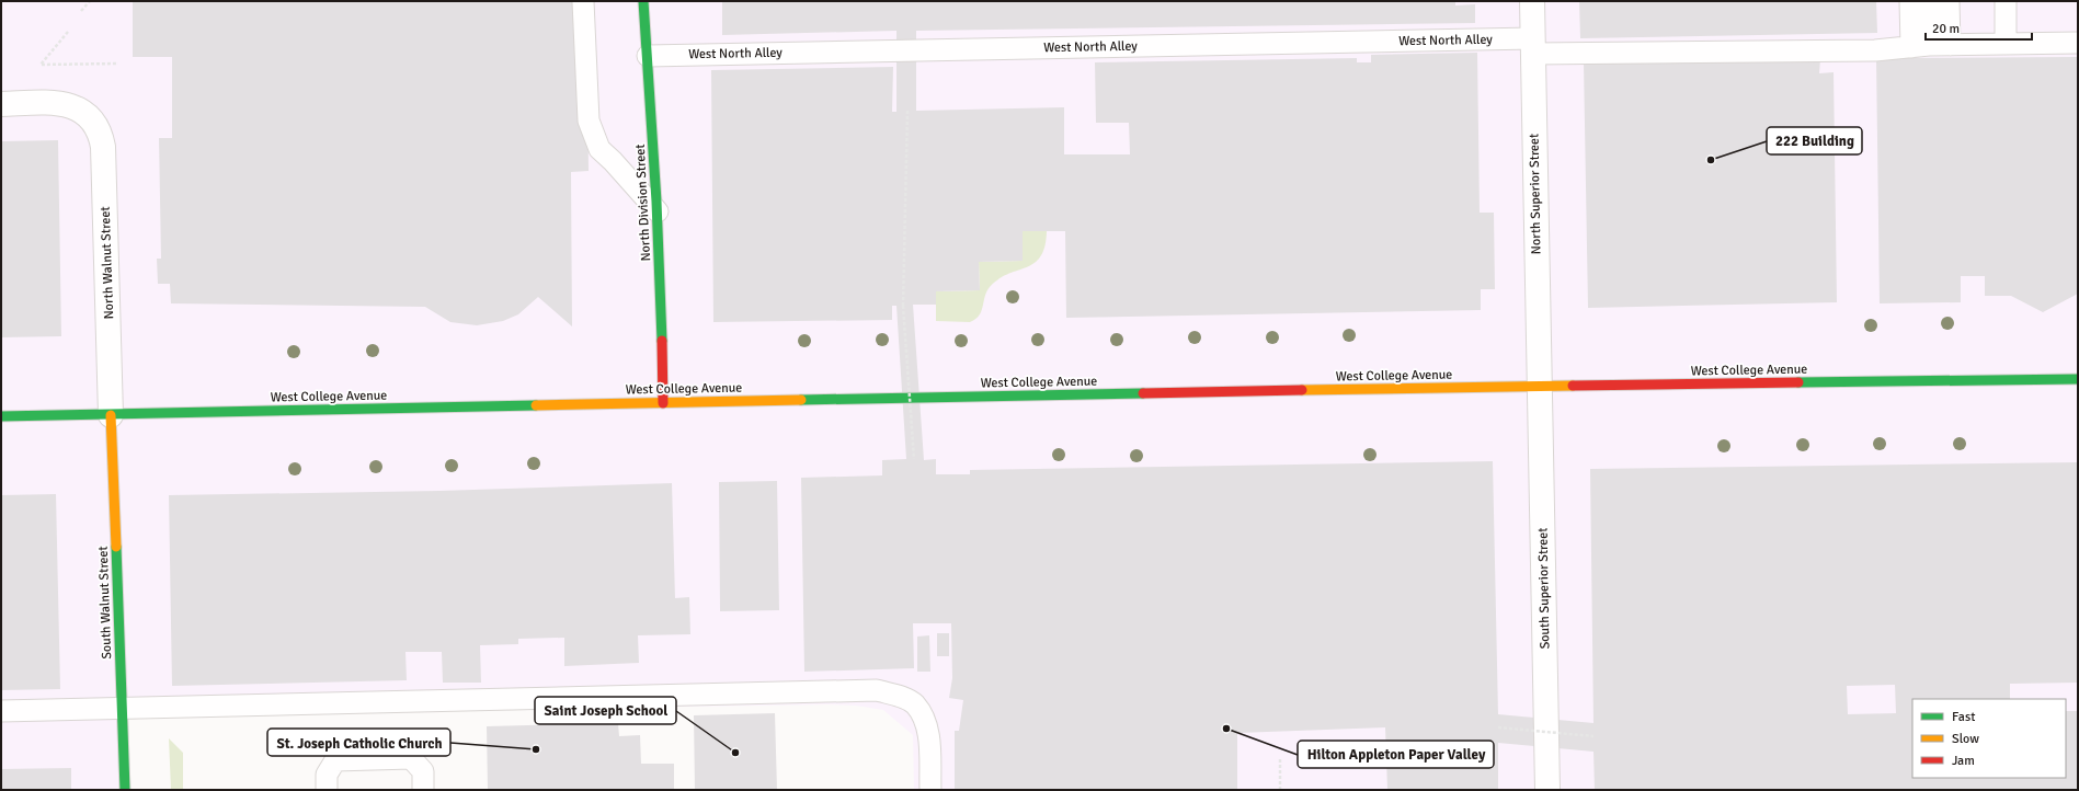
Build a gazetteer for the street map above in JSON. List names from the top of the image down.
{
  "streets": {
    "main road": ["North Division Street", "West College Avenue", "South Walnut Street"],
    "street": ["North Superior Street", "North Walnut Street", "South Superior Street"],
    "lane": ["West North Alley"]
  },
  "crossings": [
    ["West North Alley", "North Superior Street"],
    ["West North Alley", "North Division Street"],
    ["North Superior Street", "West College Avenue"],
    ["North Superior Street", "South Superior Street"],
    ["North Division Street", "West College Avenue"],
    ["North Walnut Street", "West College Avenue"],
    ["North Walnut Street", "South Walnut Street"],
    ["West College Avenue", "South Superior Street"],
    ["West College Avenue", "South Walnut Street"]
  ],
  "places": [
    "222 Building",
    "Hilton Appleton Paper Valley",
    "St. Joseph Catholic Church",
    "Saint Joseph School"
  ],
  "legend": ["Fast", "Slow", "Jam"],
  "scale_bar": "20 m"
}
